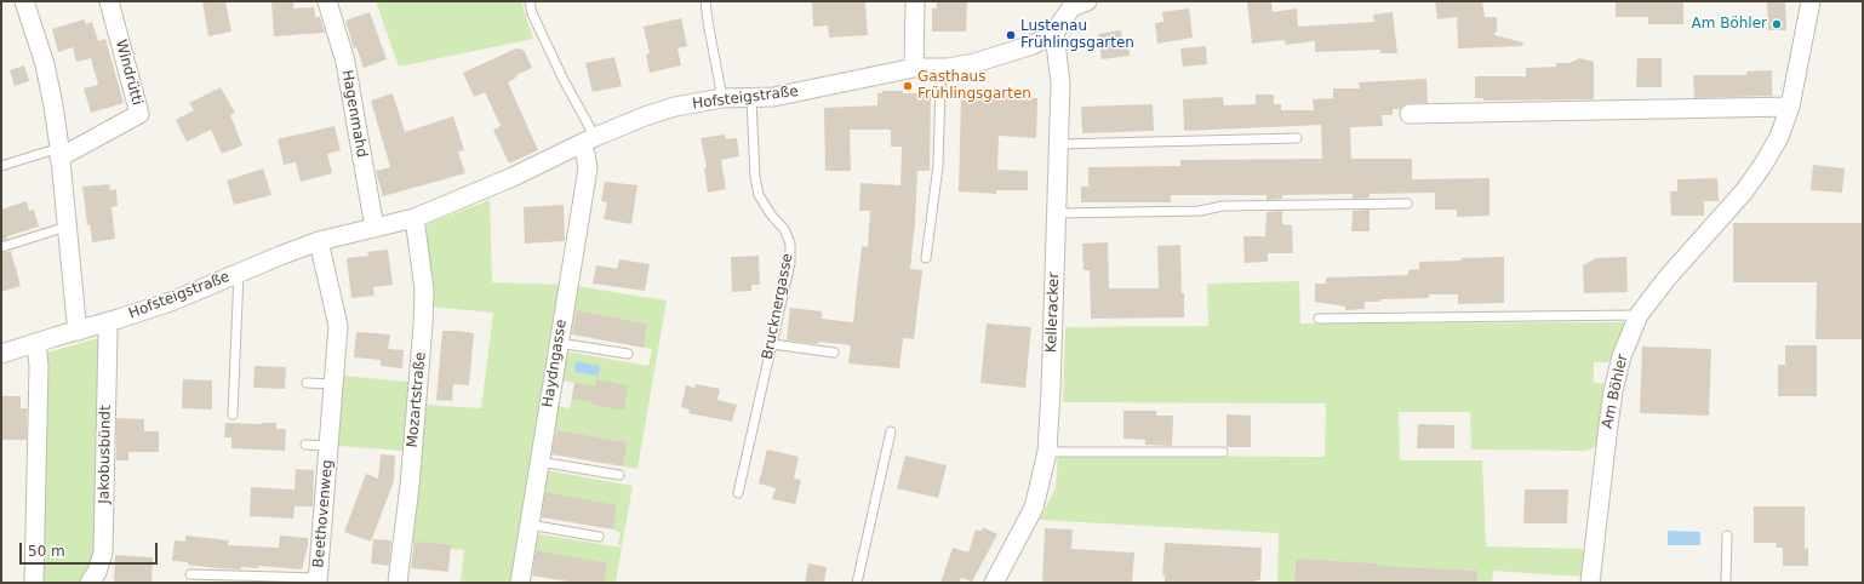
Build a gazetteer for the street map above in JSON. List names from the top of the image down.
{
  "streets": {
    "street": [
      "Windrütti",
      "Hofsteigstraße",
      "Hagenmahd",
      "Kelleracker",
      "Haydngasse",
      "Am Böhler",
      "Mozartstraße",
      "Jakobusbündt",
      "Beethovenweg"
    ],
    "lane": ["Brucknergasse"]
  },
  "crossings": [
    ["Hofsteigstraße", "Hagenmahd"],
    ["Hofsteigstraße", "Brucknergasse"],
    ["Hofsteigstraße", "Kelleracker"],
    ["Hofsteigstraße", "Haydngasse"],
    ["Hofsteigstraße", "Mozartstraße"],
    ["Hofsteigstraße", "Jakobusbündt"]
  ],
  "places": ["Am Böhler", "Lustenau Frühlingsgarten", "Gasthaus Frühlingsgarten"],
  "scale_bar": "50 m"
}
